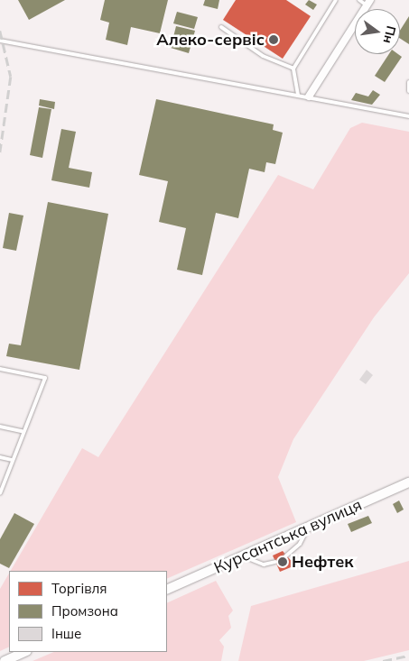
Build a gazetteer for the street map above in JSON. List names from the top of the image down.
{
  "streets": {
    "street": ["Курсантська вулиця"]
  },
  "places": ["Алеко-сервіс", "Нефтек"],
  "legend": ["Торгівля", "Промзона", "Інше"],
  "north": "right"
}
